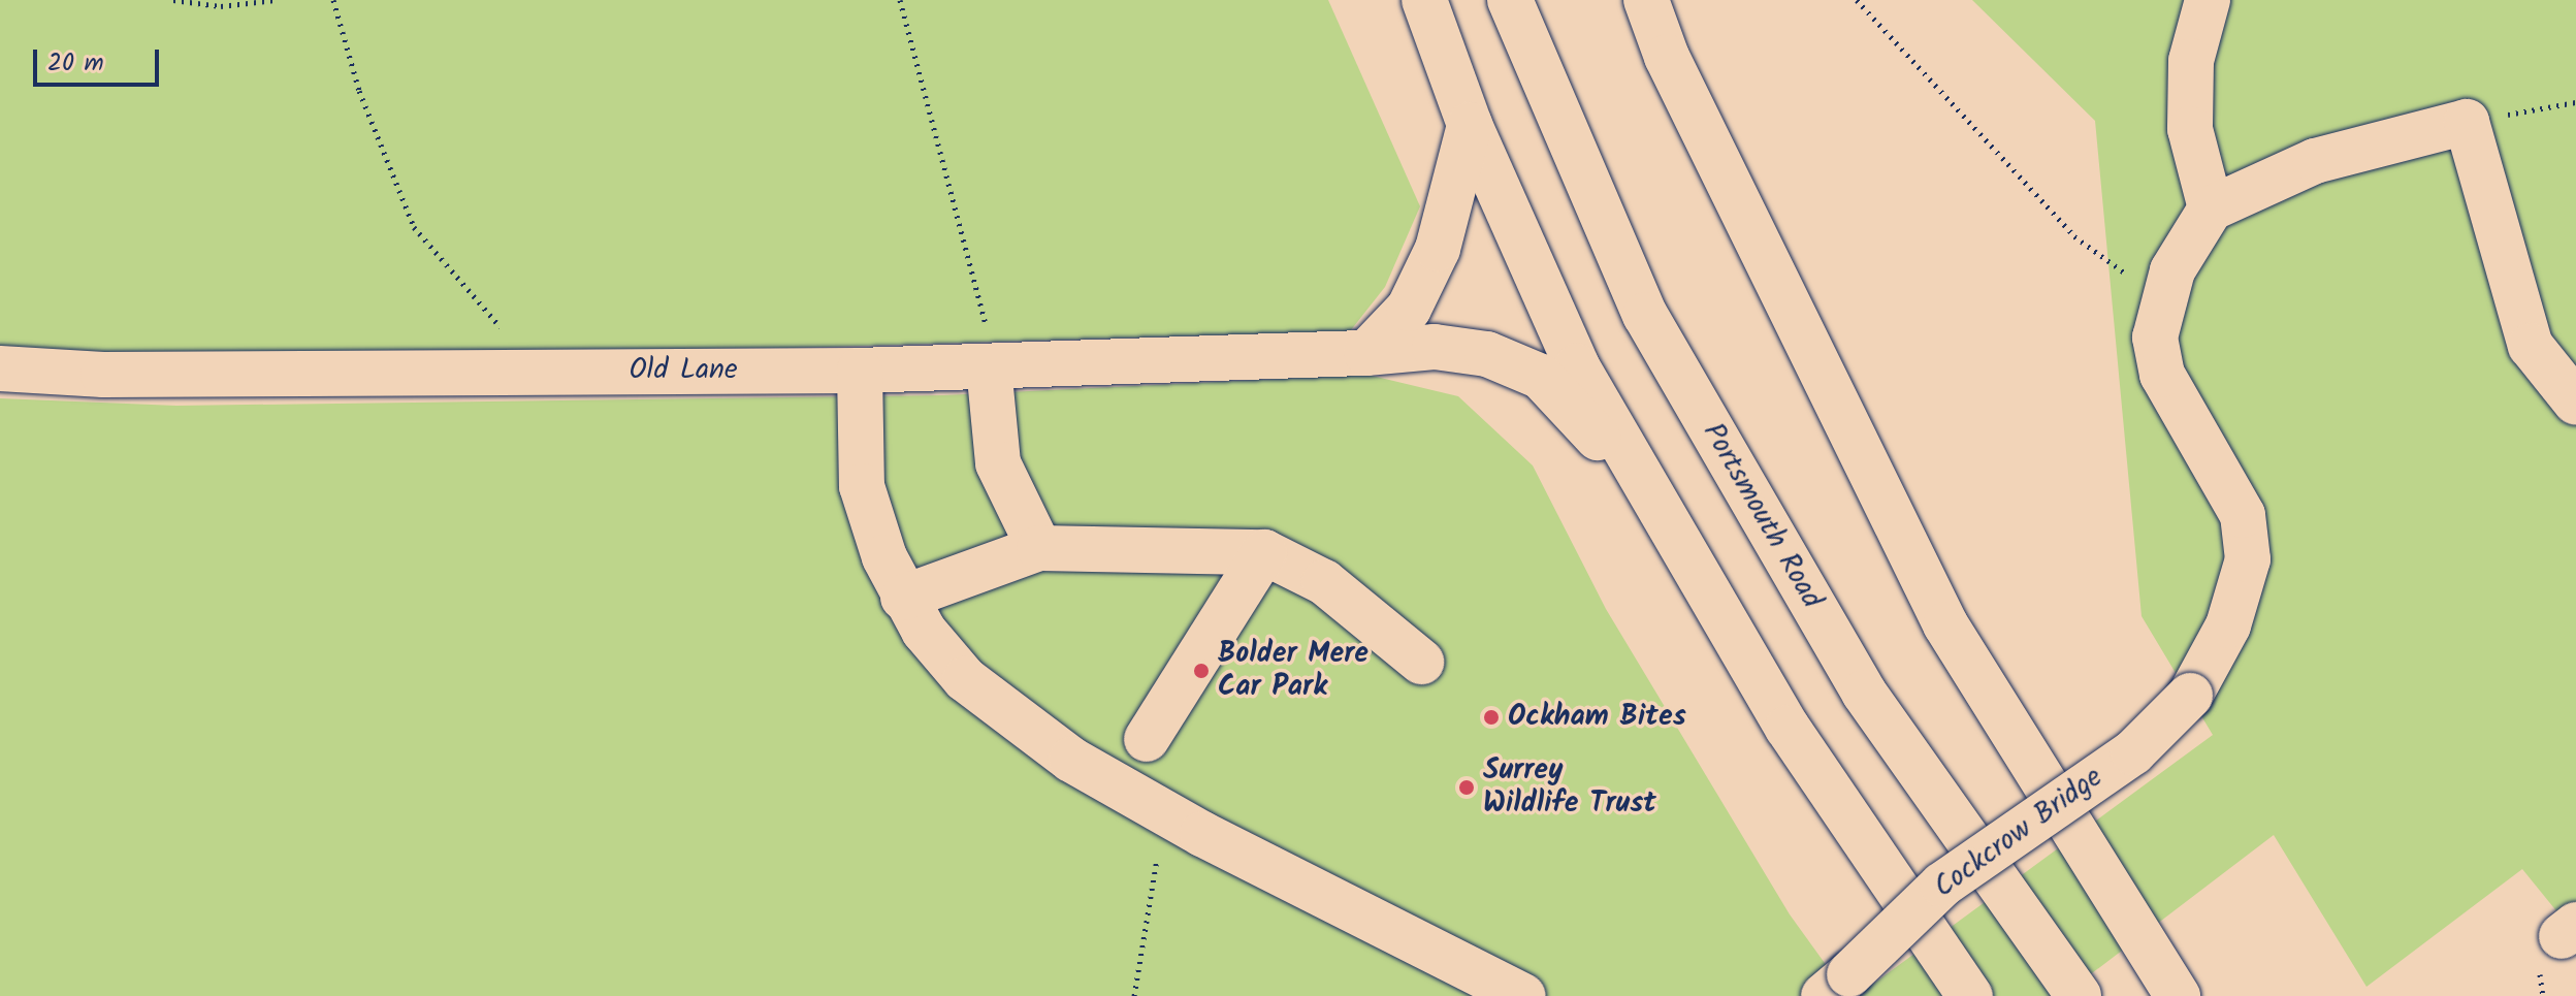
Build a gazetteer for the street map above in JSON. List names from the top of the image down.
{
  "streets": {
    "main road": ["Old Lane", "Portsmouth Road", "Cockcrow Bridge"]
  },
  "places": ["Bolder Mere Car Park", "Ockham Bites", "Surrey Wildlife Trust"],
  "scale_bar": "20 m"
}
